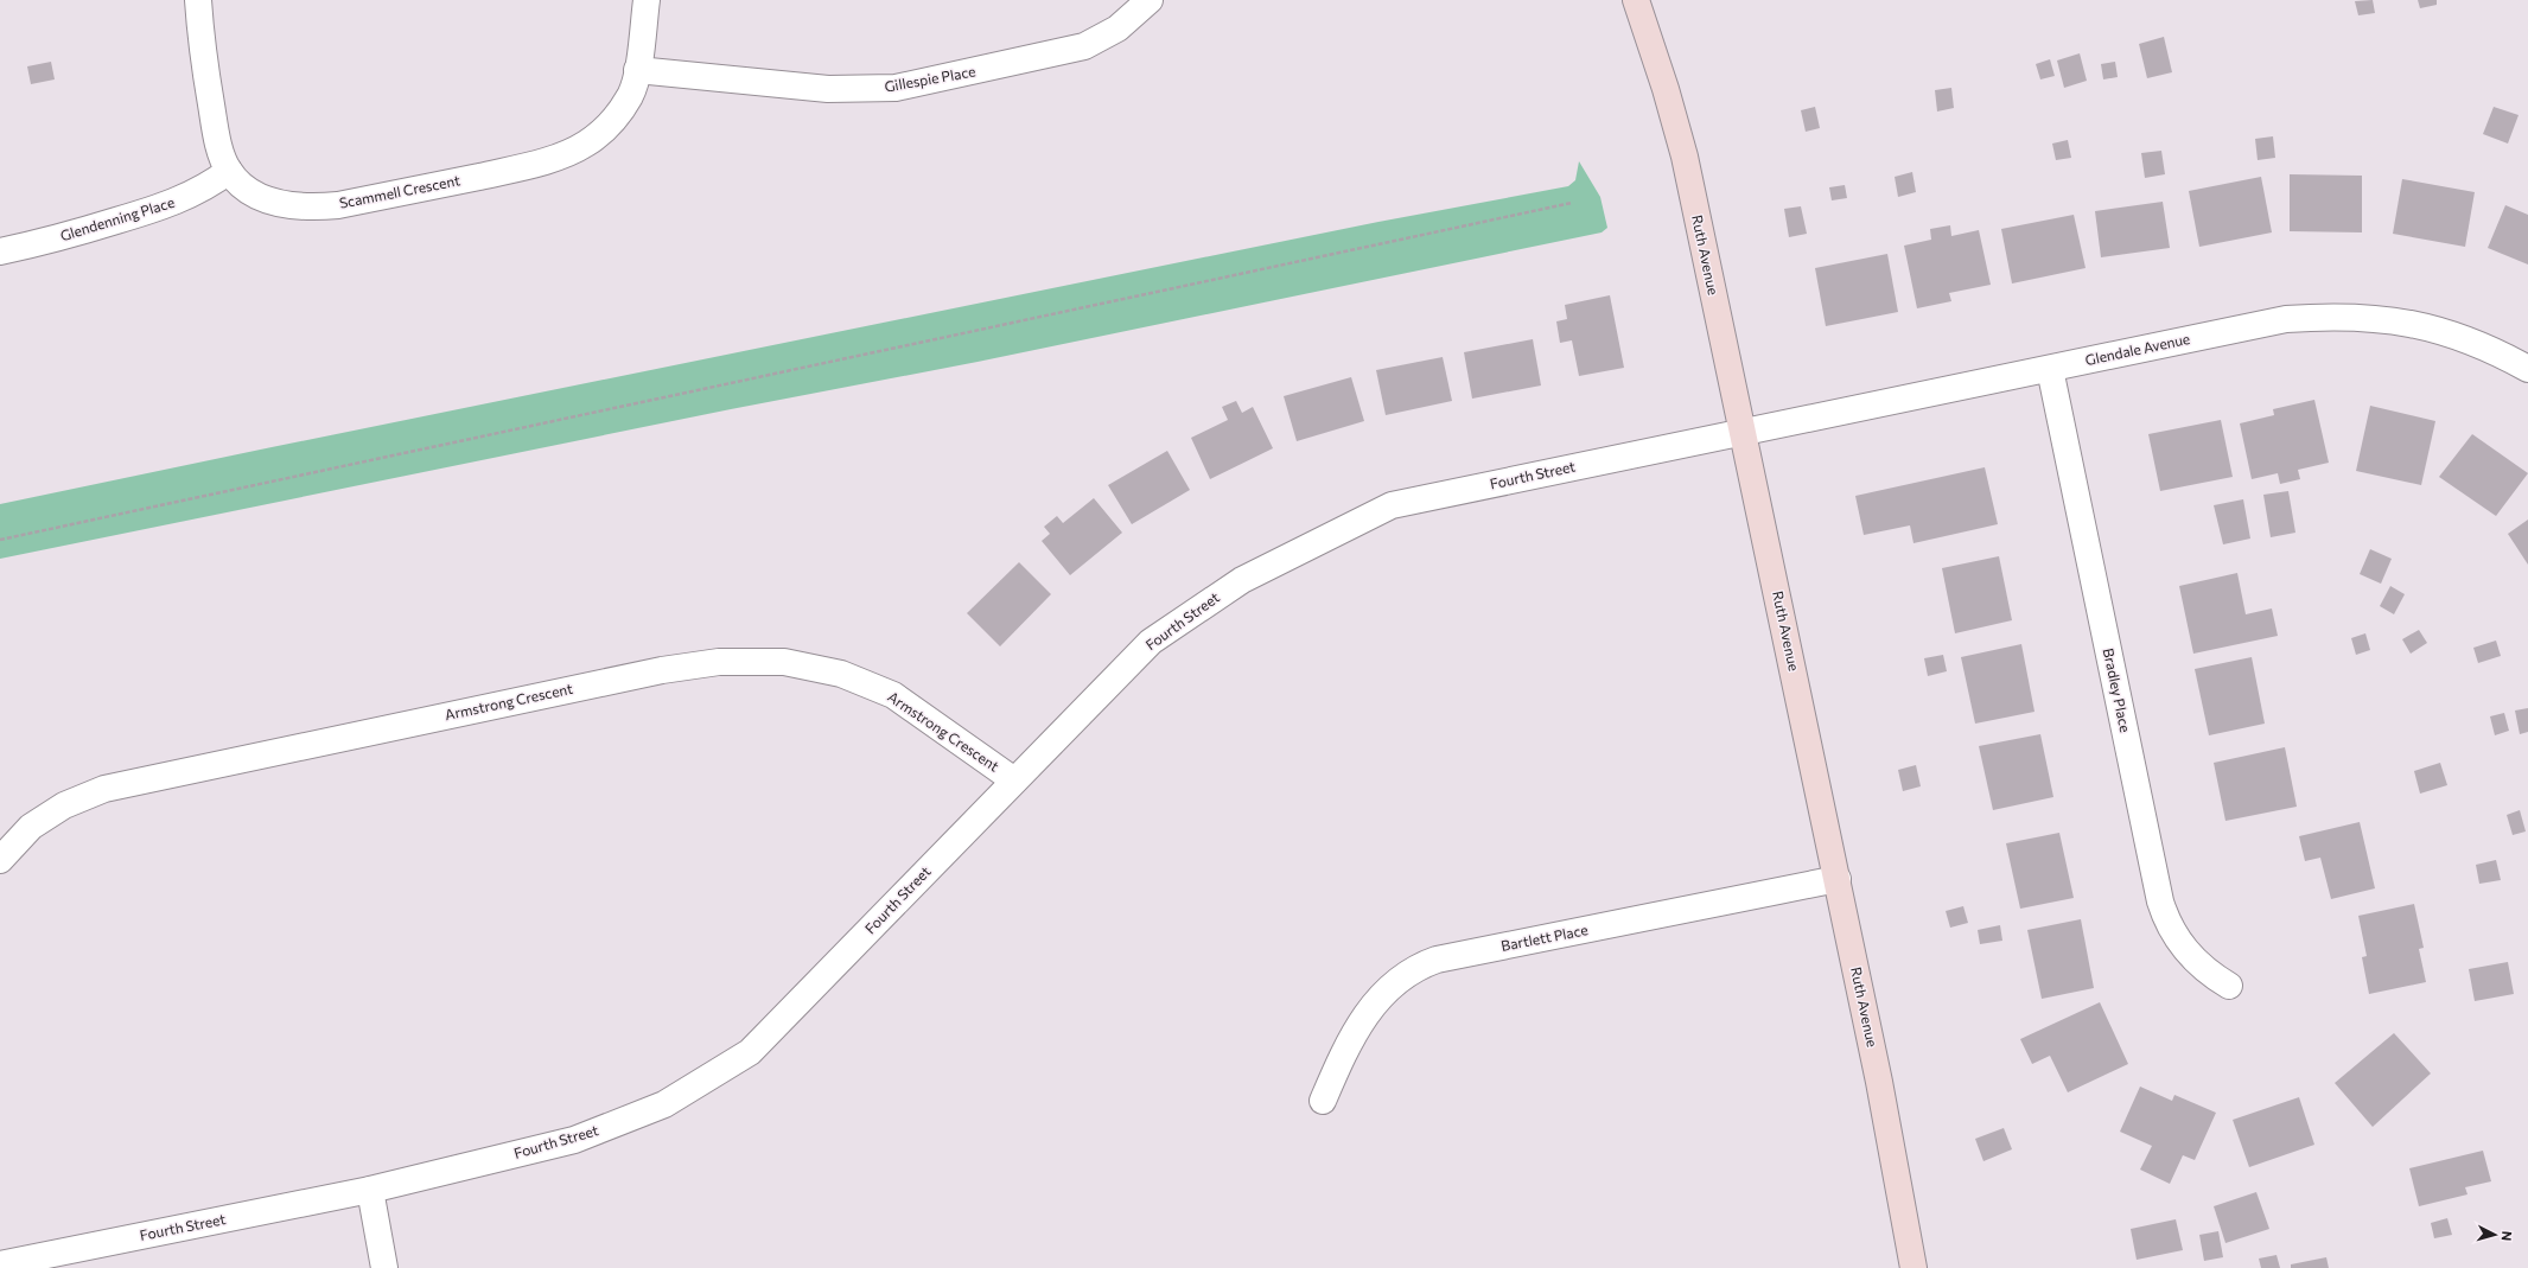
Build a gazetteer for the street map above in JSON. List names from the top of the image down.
{
  "streets": {
    "main road": ["Ruth Avenue"],
    "street": [
      "Gillespie Place",
      "Scammell Crescent",
      "Glendenning Place",
      "Glendale Avenue",
      "Fourth Street",
      "Bradley Place",
      "Armstrong Crescent",
      "Bartlett Place"
    ]
  },
  "crossings": [
    ["Gillespie Place", "Scammell Crescent"],
    ["Scammell Crescent", "Glendenning Place"],
    ["Ruth Avenue", "Glendale Avenue"],
    ["Ruth Avenue", "Fourth Street"],
    ["Ruth Avenue", "Bartlett Place"],
    ["Glendale Avenue", "Fourth Street"],
    ["Glendale Avenue", "Bradley Place"],
    ["Fourth Street", "Armstrong Crescent"]
  ],
  "north": "right"
}
